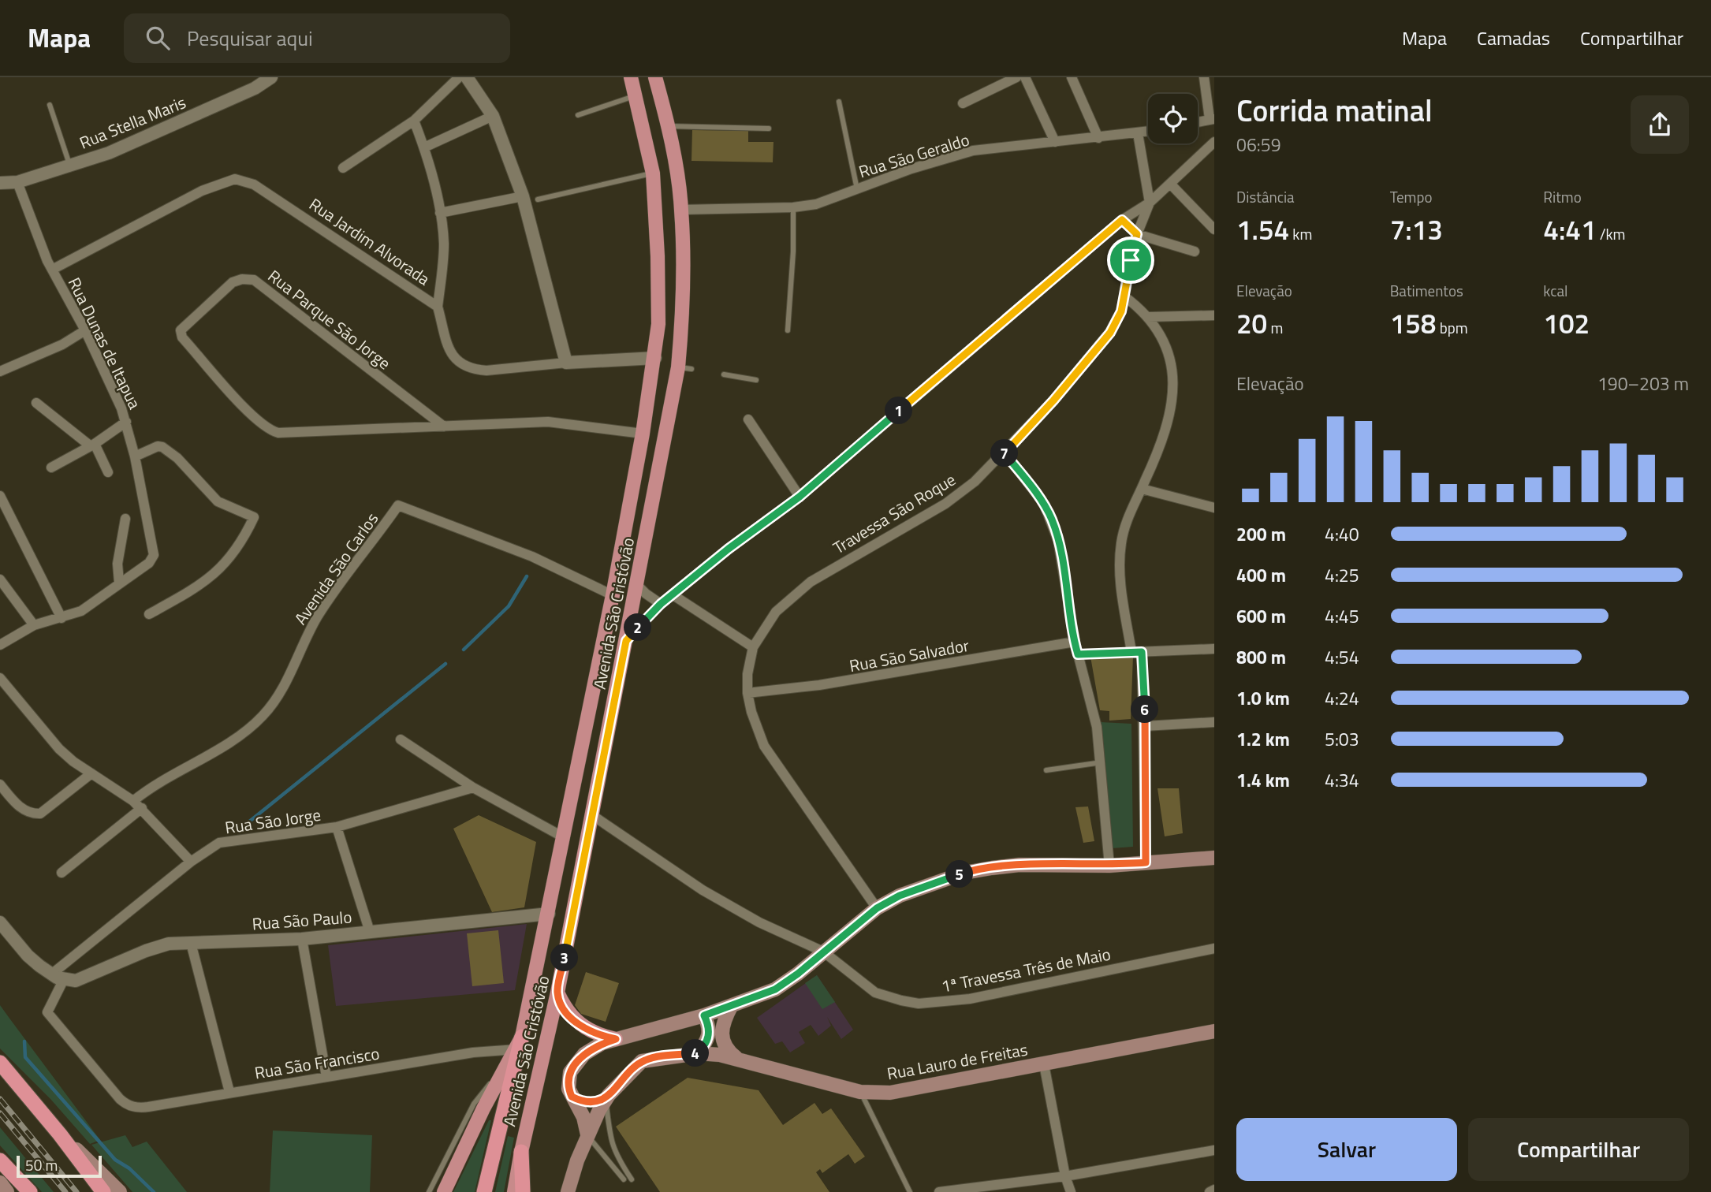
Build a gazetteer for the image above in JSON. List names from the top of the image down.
{
  "streets": {
    "main road": ["Avenida São Cristóvão", "Rua Lauro de Freitas"],
    "street": [
      "Rua Stella Maris",
      "Rua São Geraldo",
      "Rua Jardim Alvorada",
      "Rua Parque São Jorge",
      "Rua Dunas de Itapua",
      "Travessa São Roque",
      "Avenida São Carlos",
      "Rua São Salvador",
      "Rua São Jorge",
      "Rua São Paulo",
      "1ª Travessa Três de Maio",
      "Rua São Francisco"
    ]
  },
  "crossings": [
    ["Rua Stella Maris", "Rua Dunas de Itapua"],
    ["Rua São Geraldo", "Avenida São Cristóvão"],
    ["Rua Jardim Alvorada", "Rua Dunas de Itapua"],
    ["Rua Jardim Alvorada", "Avenida São Cristóvão"],
    ["Rua Parque São Jorge", "Avenida São Cristóvão"],
    ["Travessa São Roque", "Rua São Salvador"],
    ["Avenida São Carlos", "Avenida São Cristóvão"],
    ["Avenida São Cristóvão", "Rua São Paulo"],
    ["Avenida São Cristóvão", "1ª Travessa Três de Maio"],
    ["Avenida São Cristóvão", "Rua São Francisco"],
    ["Rua São Paulo", "Rua São Francisco"]
  ],
  "scale_bar": "50 m",
  "page": {
    "header": "Mapa",
    "search": "Pesquisar aqui",
    "nav": ["Mapa", "Camadas", "Compartilhar"],
    "heading": ["Corrida matinal", "06:59"],
    "stats": [
      ["Distância", "1.54 km"],
      ["Tempo", "7:13"],
      ["Ritmo", "4:41 /km"],
      ["Elevação", "20 m"],
      ["Batimentos", "158 bpm"],
      ["kcal", "102"]
    ],
    "chart": ["Elevação", "190–203 m"],
    "pins": [
      "1",
      "7",
      "2",
      "6",
      "5",
      "3",
      "4"
    ],
    "list": [
      {
        "name": "200 m",
        "note": "4:40"
      },
      {
        "name": "400 m",
        "note": "4:25"
      },
      {
        "name": "600 m",
        "note": "4:45"
      },
      {
        "name": "800 m",
        "note": "4:54"
      },
      {
        "name": "1.0 km",
        "note": "4:24"
      },
      {
        "name": "1.2 km",
        "note": "5:03"
      },
      {
        "name": "1.4 km",
        "note": "4:34"
      }
    ],
    "buttons": ["Salvar", "Compartilhar"],
    "scale": "50 m"
  }
}
